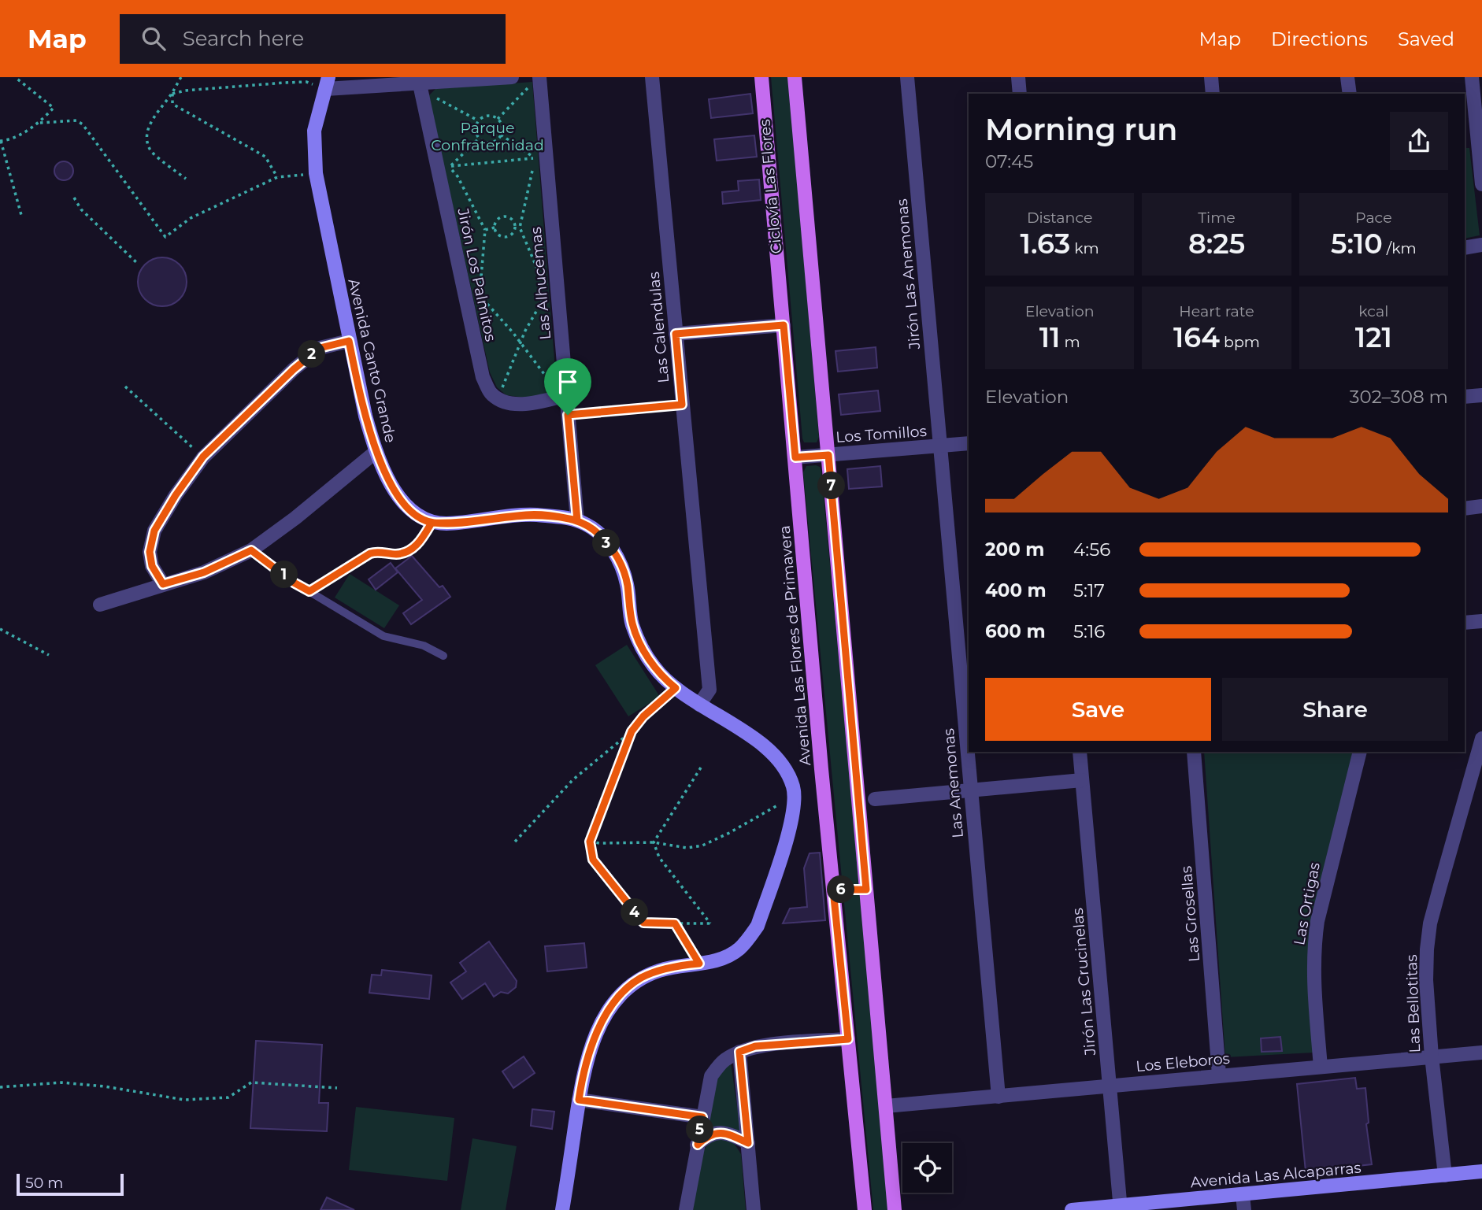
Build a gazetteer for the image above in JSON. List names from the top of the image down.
{
  "streets": {
    "main road": ["Avenida Las Flores de Primavera"],
    "street": [
      "Jirón Las Anemonas",
      "Jirón Los Palmitos",
      "Las Alhucemas",
      "Las Calendulas",
      "Avenida Canto Grande",
      "Los Tomillos",
      "Las Anemonas",
      "Las Ortigas",
      "Las Grosellas",
      "Jirón Las Crucinelas",
      "Las Bellotitas",
      "Los Eleboros",
      "Avenida Las Alcaparras"
    ]
  },
  "crossings": [
    ["Jirón Las Anemonas", "Los Tomillos"],
    ["Jirón Las Anemonas", "Las Anemonas"],
    ["Jirón Los Palmitos", "Las Alhucemas"],
    ["Los Tomillos", "Avenida Las Flores de Primavera"],
    ["Las Anemonas", "Los Eleboros"],
    ["Las Ortigas", "Los Eleboros"],
    ["Las Grosellas", "Los Eleboros"],
    ["Jirón Las Crucinelas", "Los Eleboros"],
    ["Jirón Las Crucinelas", "Avenida Las Alcaparras"],
    ["Las Bellotitas", "Los Eleboros"],
    ["Las Bellotitas", "Avenida Las Alcaparras"]
  ],
  "parks": ["Parque Confraternidad"],
  "scale_bar": "50 m",
  "page": {
    "header": "Map",
    "search": "Search here",
    "nav": ["Map", "Directions", "Saved"],
    "heading": ["Morning run", "07:45"],
    "stats": [
      ["Distance", "1.63 km"],
      ["Time", "8:25"],
      ["Pace", "5:10 /km"],
      ["Elevation", "11 m"],
      ["Heart rate", "164 bpm"],
      ["kcal", "121"]
    ],
    "pins": [
      "2",
      "7",
      "3",
      "1",
      "6",
      "4",
      "5"
    ],
    "chart": ["Elevation", "302–308 m"],
    "list": [
      {
        "name": "200 m",
        "note": "4:56"
      },
      {
        "name": "400 m",
        "note": "5:17"
      },
      {
        "name": "600 m",
        "note": "5:16"
      }
    ],
    "buttons": ["Save", "Share"],
    "scale": "50 m"
  }
}
